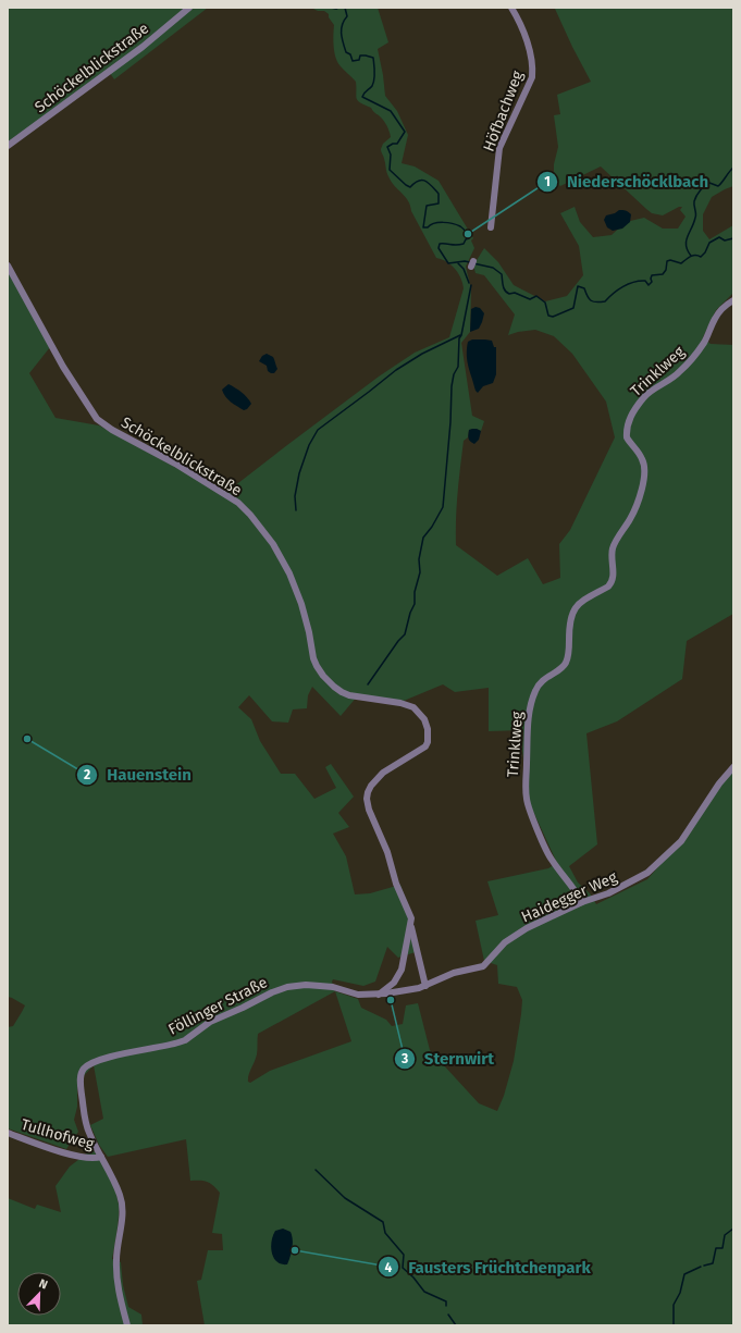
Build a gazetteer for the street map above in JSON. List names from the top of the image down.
{
  "streets": {
    "street": [
      "Schöckelblickstraße",
      "Höfbachweg",
      "Trinklweg",
      "Haidegger Weg",
      "Föllinger Straße",
      "Tullhofweg"
    ]
  },
  "crossings": [
    ["Trinklweg", "Haidegger Weg"],
    ["Haidegger Weg", "Föllinger Straße"],
    ["Föllinger Straße", "Tullhofweg"]
  ],
  "places": [
    "Niederschöcklbach",
    "Hauenstein",
    "Sternwirt",
    "Fausters Früchtchenpark"
  ],
  "north": "top right"
}
